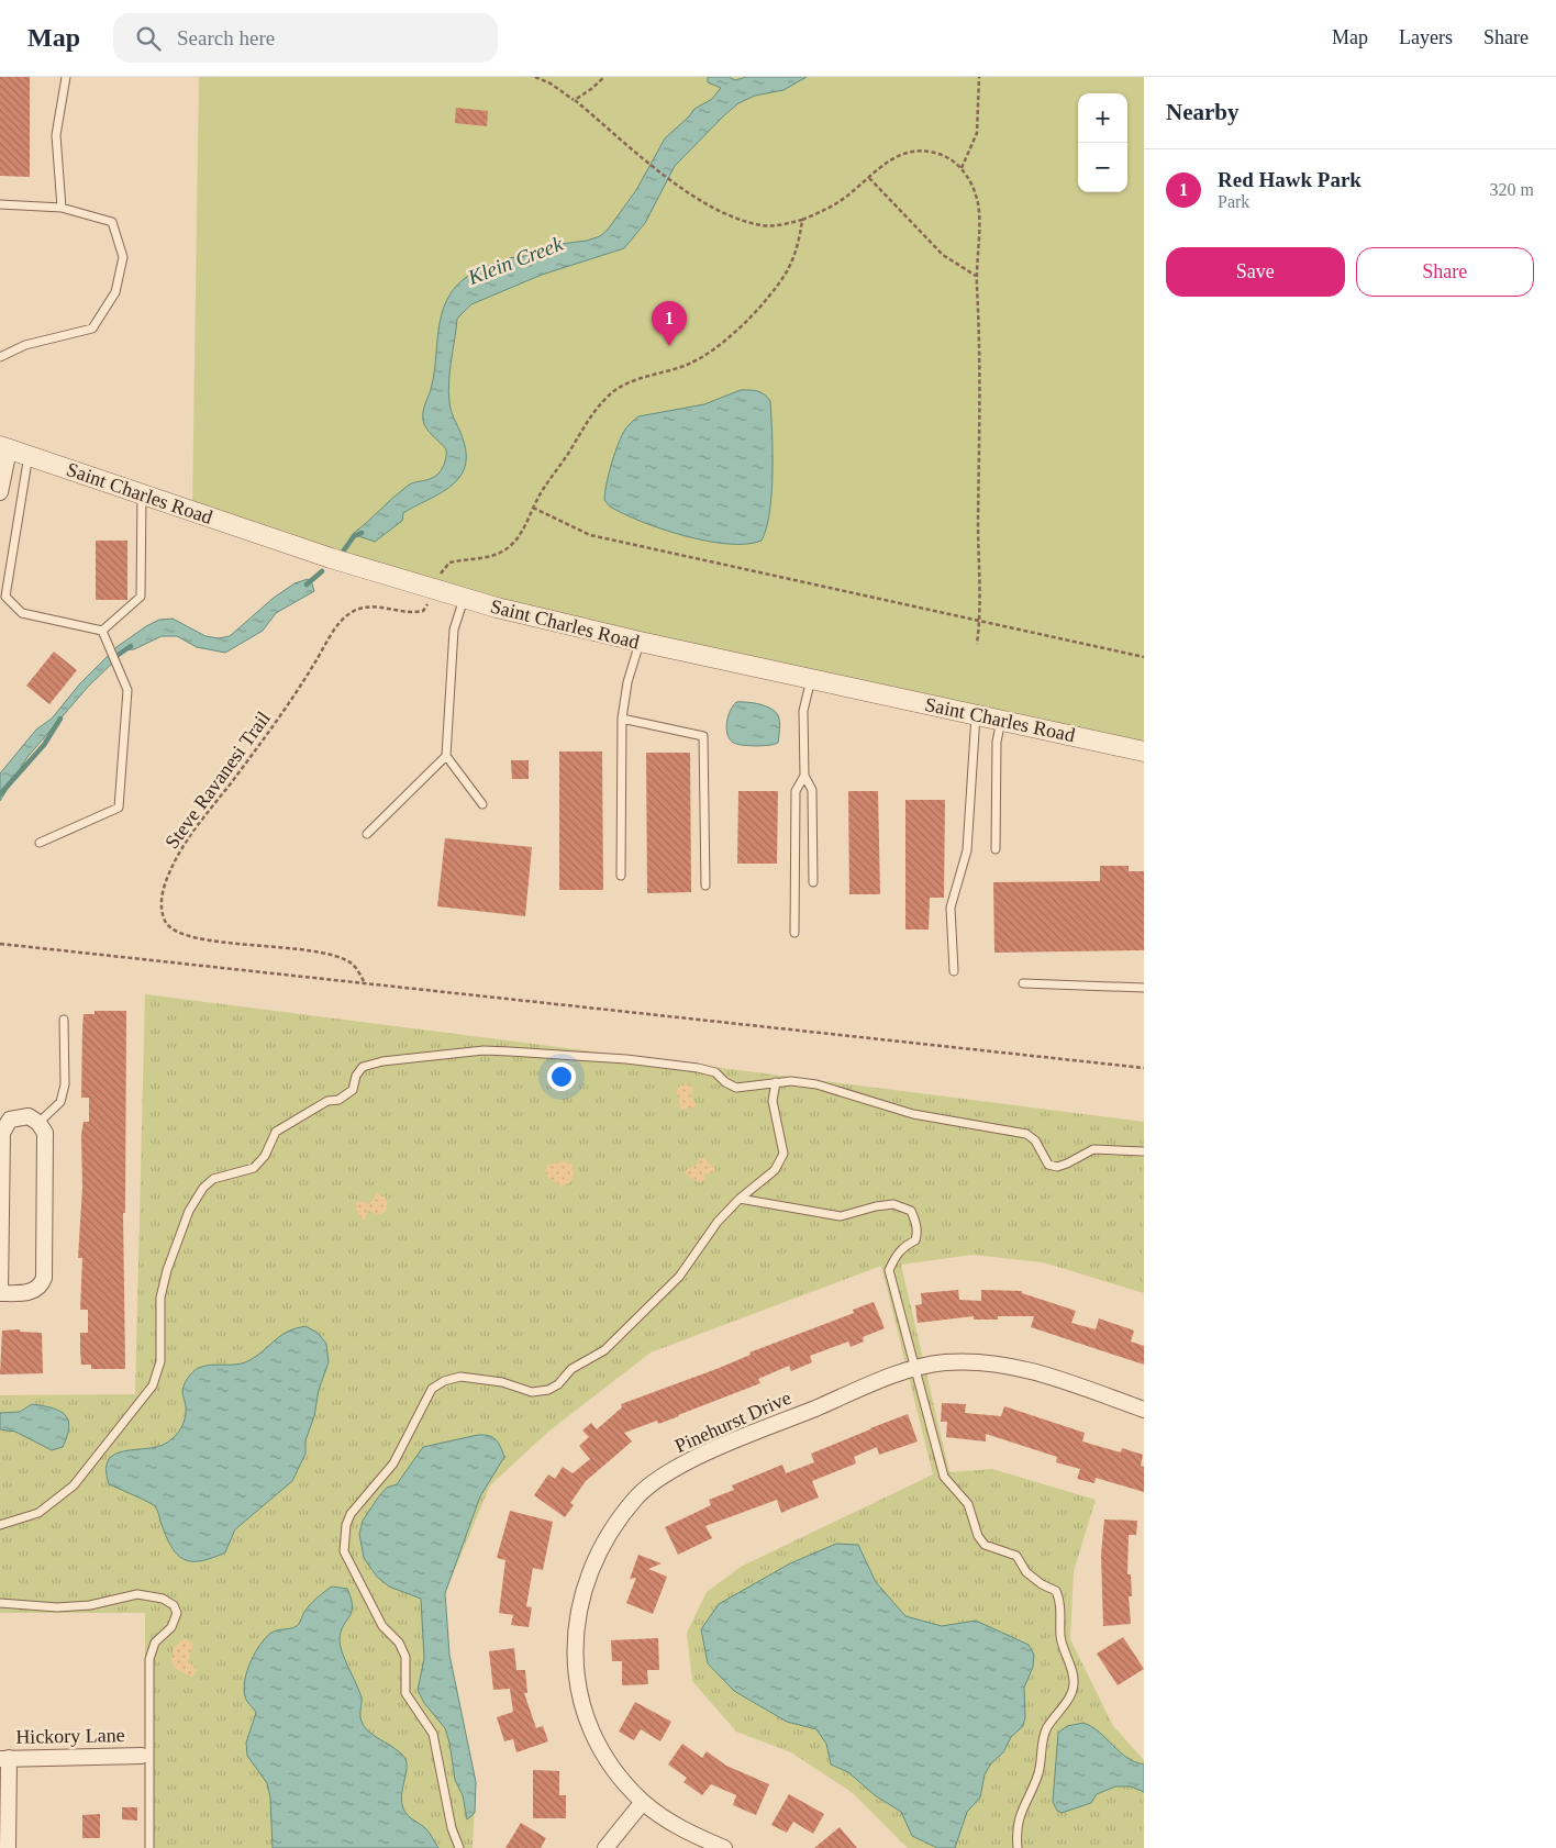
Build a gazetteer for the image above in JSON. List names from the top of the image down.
{
  "streets": {
    "street": ["Saint Charles Road", "Pinehurst Drive", "Hickory Lane"],
    "path": ["Steve Ravanesi Trail"]
  },
  "water": ["Klein Creek"],
  "page": {
    "header": "Map",
    "search": "Search here",
    "nav": ["Map", "Layers", "Share"],
    "heading": "Nearby",
    "map_buttons": ["+", "−"],
    "list": [
      {
        "mark": "1",
        "name": "Red Hawk Park",
        "note": "Park",
        "value": "320 m"
      }
    ],
    "buttons": ["Save", "Share"],
    "pins": "1"
  }
}
